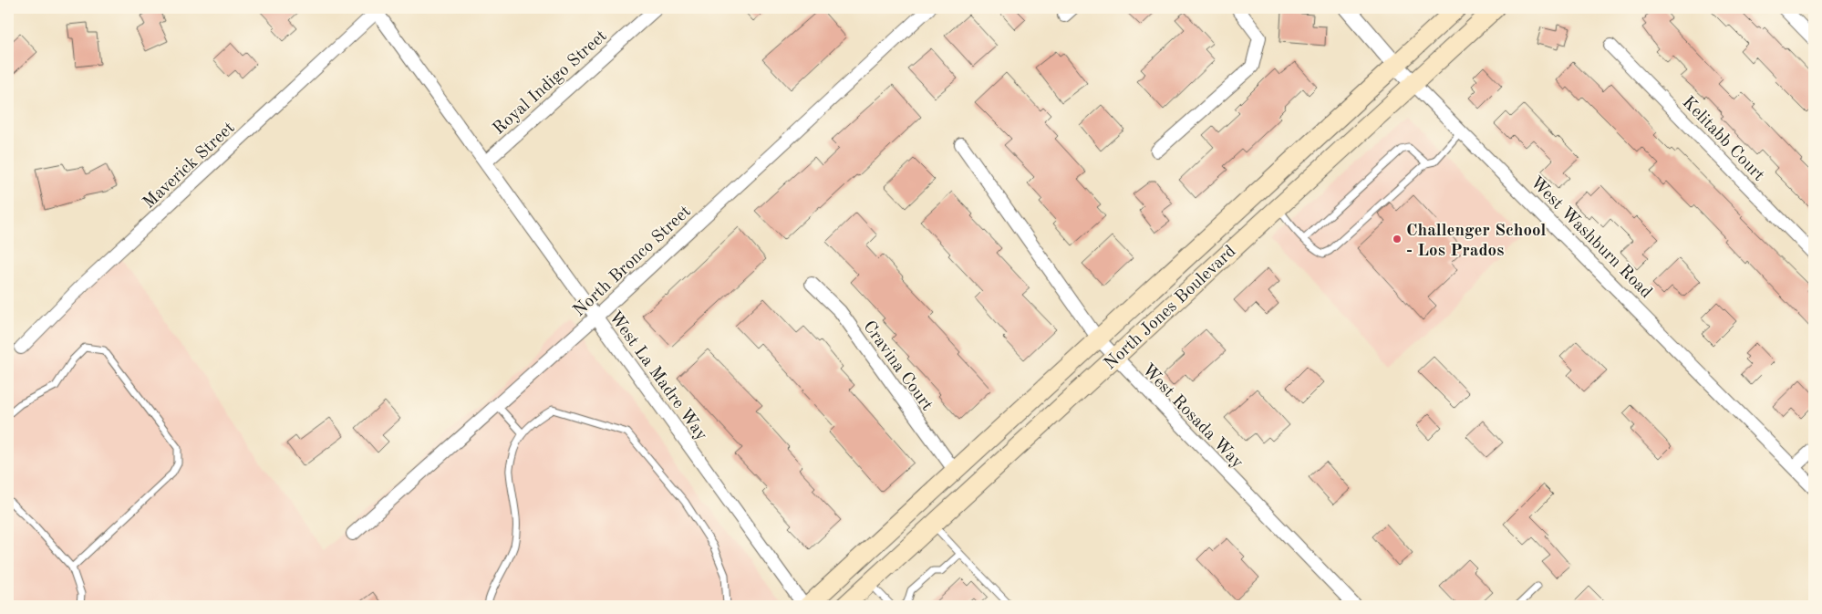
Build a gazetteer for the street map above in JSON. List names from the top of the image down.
{
  "streets": {
    "main road": ["North Jones Boulevard"],
    "street": [
      "Royal Indigo Street",
      "Kelitabb Court",
      "Maverick Street",
      "West Washburn Road",
      "North Bronco Street",
      "Cravina Court",
      "West La Madre Way",
      "West Rosada Way"
    ]
  },
  "crossings": [
    ["Royal Indigo Street", "West La Madre Way"],
    ["Maverick Street", "West La Madre Way"],
    ["West Washburn Road", "North Jones Boulevard"],
    ["North Bronco Street", "West La Madre Way"],
    ["North Jones Boulevard", "Cravina Court"],
    ["North Jones Boulevard", "West La Madre Way"],
    ["North Jones Boulevard", "West Rosada Way"]
  ],
  "places": ["Challenger School - Los Prados"]
}
